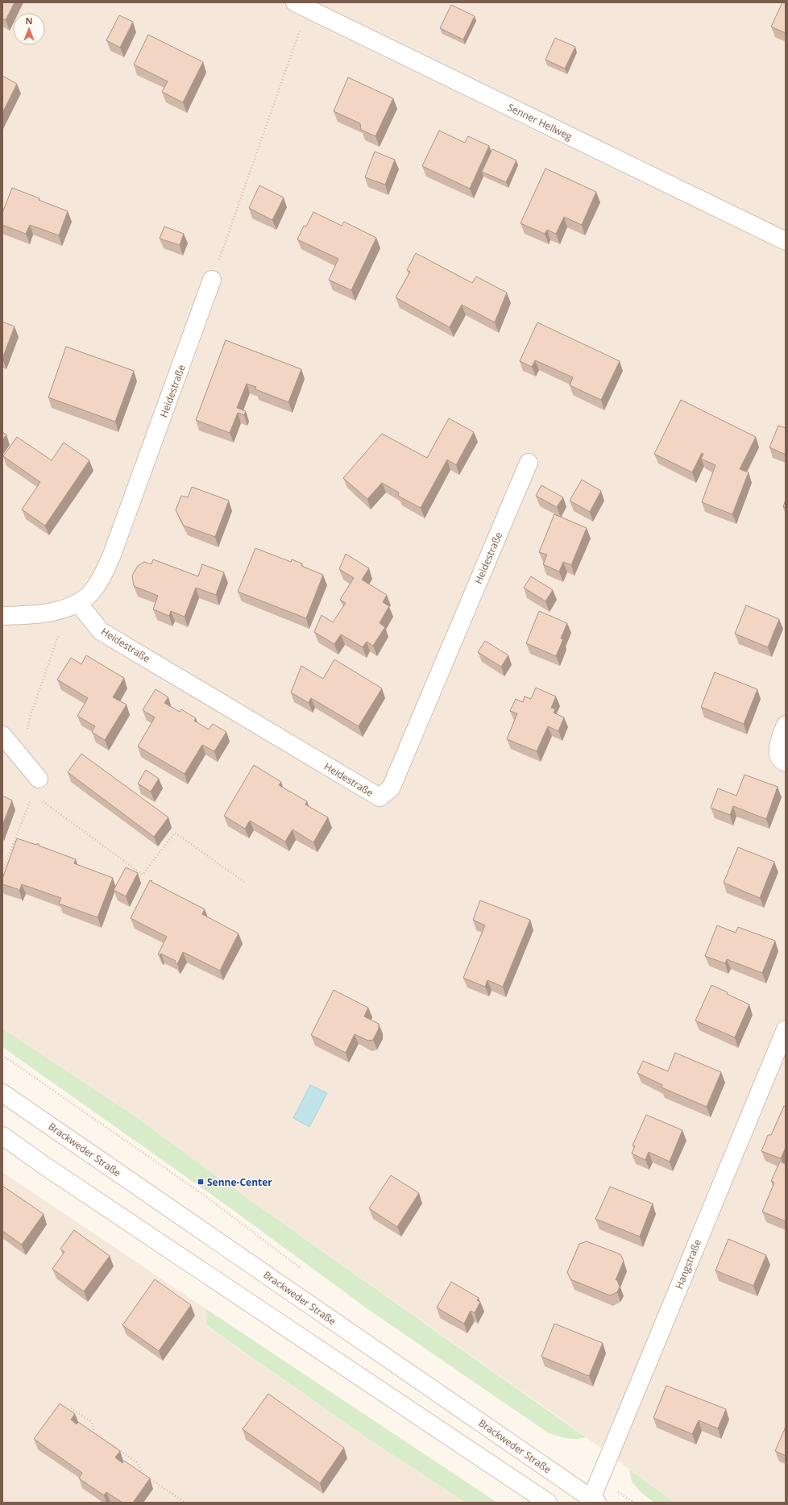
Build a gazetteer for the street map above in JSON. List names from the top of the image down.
{
  "streets": {
    "street": [
      "Senner Hellweg",
      "Heidestraße",
      "Brackweder Straße",
      "Hangstraße"
    ]
  },
  "crossings": [
    ["Brackweder Straße", "Hangstraße"]
  ],
  "places": {
    "transit": ["Senne-Center"]
  },
  "north": "top"
}
